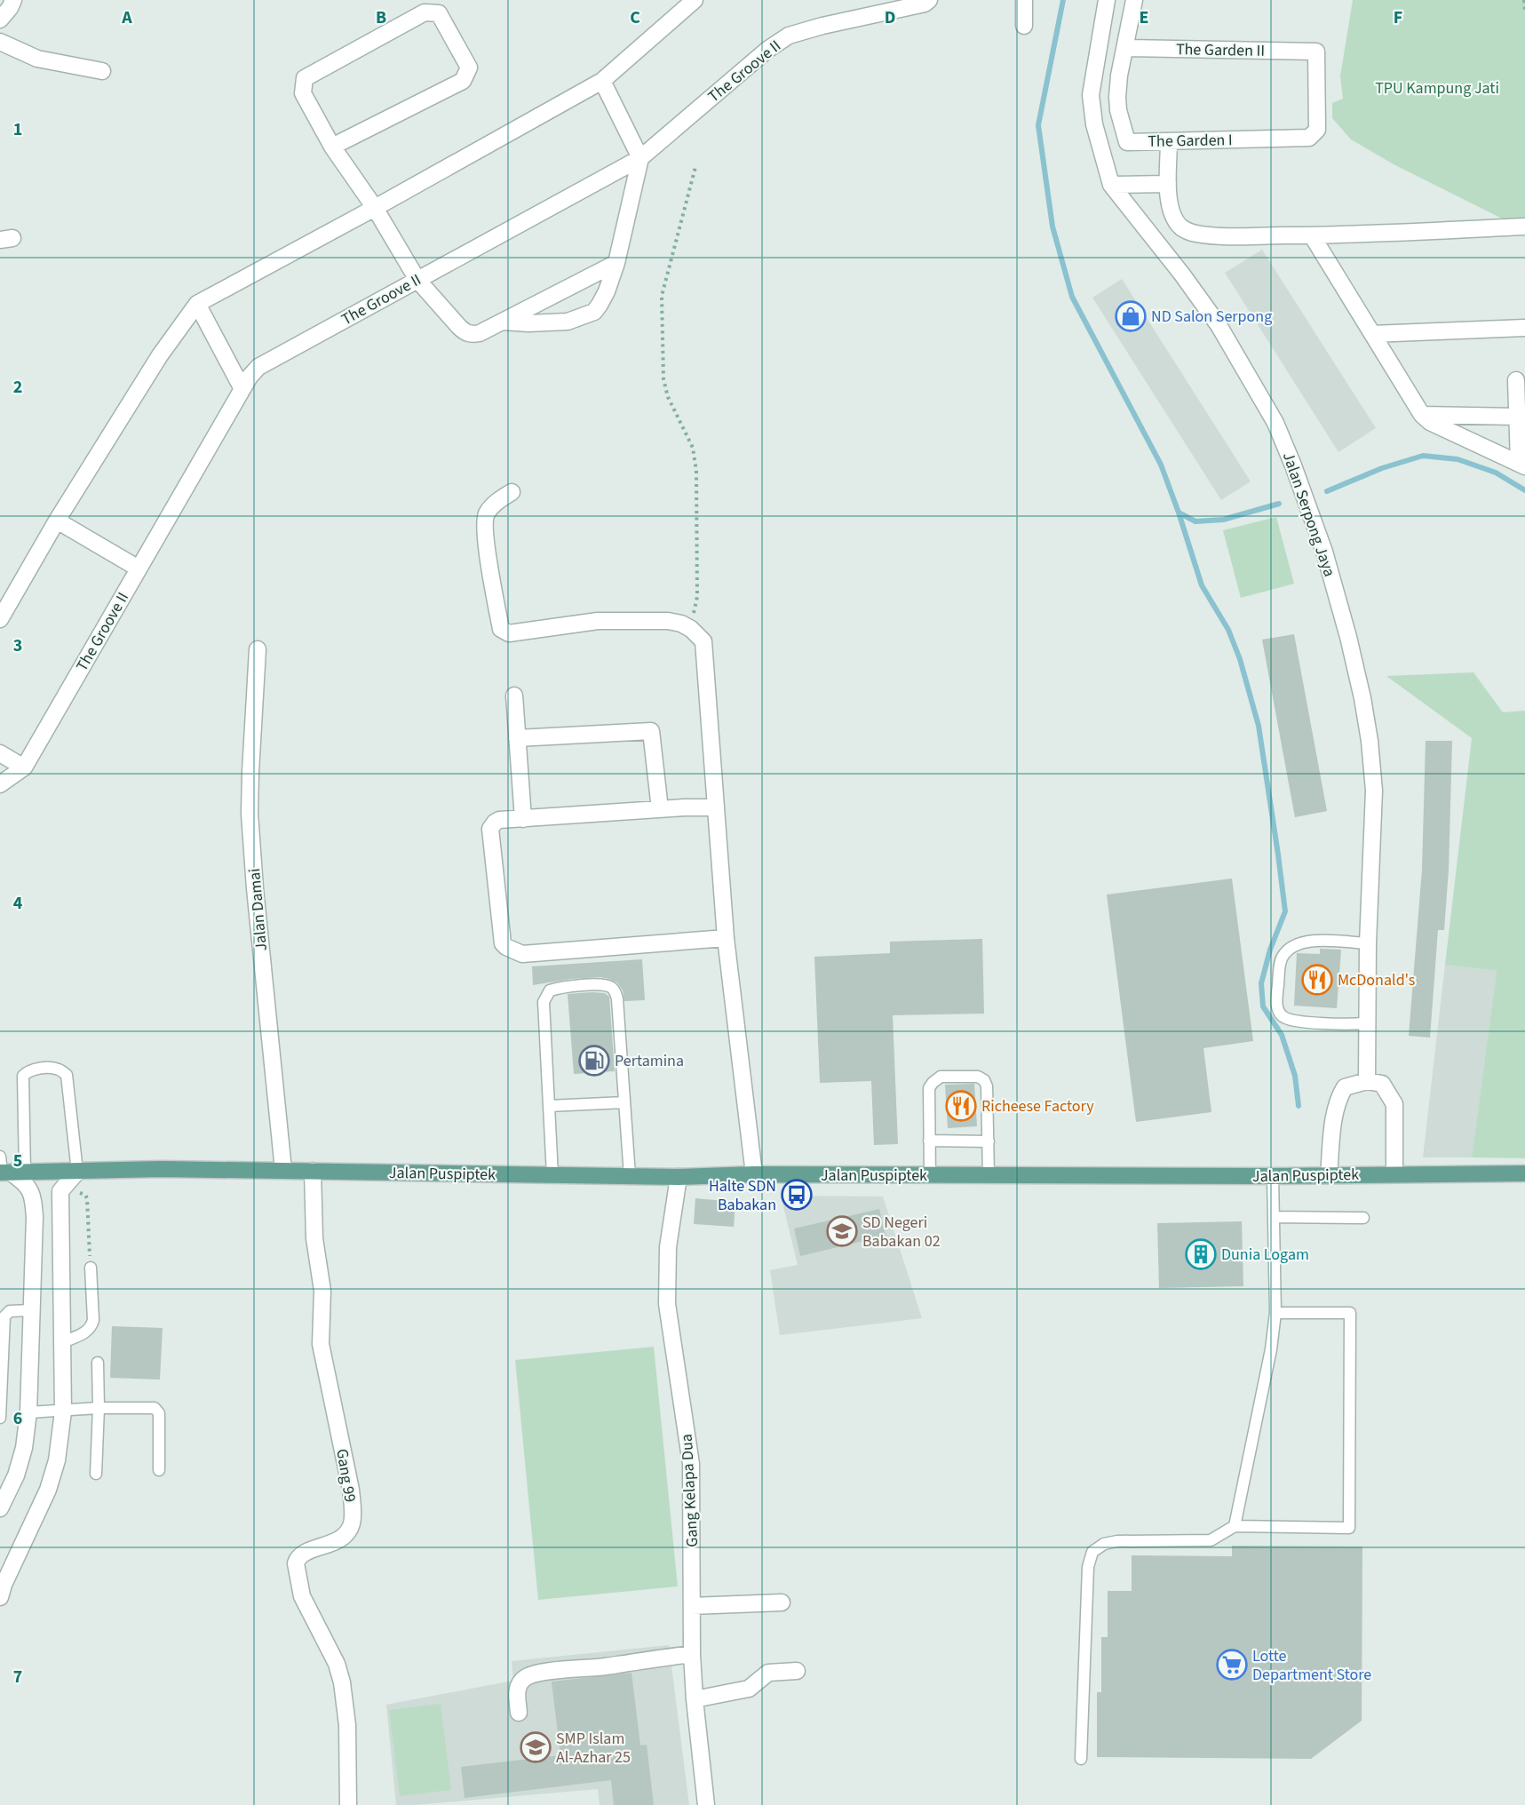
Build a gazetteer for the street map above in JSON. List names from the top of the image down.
{
  "streets": {
    "main road": ["Jalan Puspiptek"],
    "street": [
      "The Garden II",
      "The Groove II",
      "The Garden I",
      "Jalan Serpong Jaya",
      "Jalan Damai",
      "Gang 99",
      "Gang Kelapa Dua"
    ]
  },
  "crossings": [
    ["The Garden II", "The Garden I"],
    ["Jalan Damai", "Jalan Puspiptek"],
    ["Jalan Puspiptek", "Gang 99"],
    ["Jalan Puspiptek", "Gang Kelapa Dua"]
  ],
  "parks": ["TPU Kampung Jati"],
  "places": {
    "shop": ["ND Salon Serpong"],
    "restaurant": ["McDonald's", "Richeese Factory"],
    "fuel station": ["Pertamina"],
    "bus stop": ["Halte SDN Babakan"],
    "school or university": ["SD Negeri Babakan 02", "SMP Islam Al-Azhar 25"],
    "building": ["Dunia Logam"],
    "supermarket": ["Lotte Department Store"]
  },
  "grid": {
    "columns": [
      "A",
      "B",
      "C",
      "D",
      "E",
      "F"
    ],
    "rows": [
      "1",
      "2",
      "3",
      "4",
      "5",
      "6",
      "7"
    ]
  }
}
